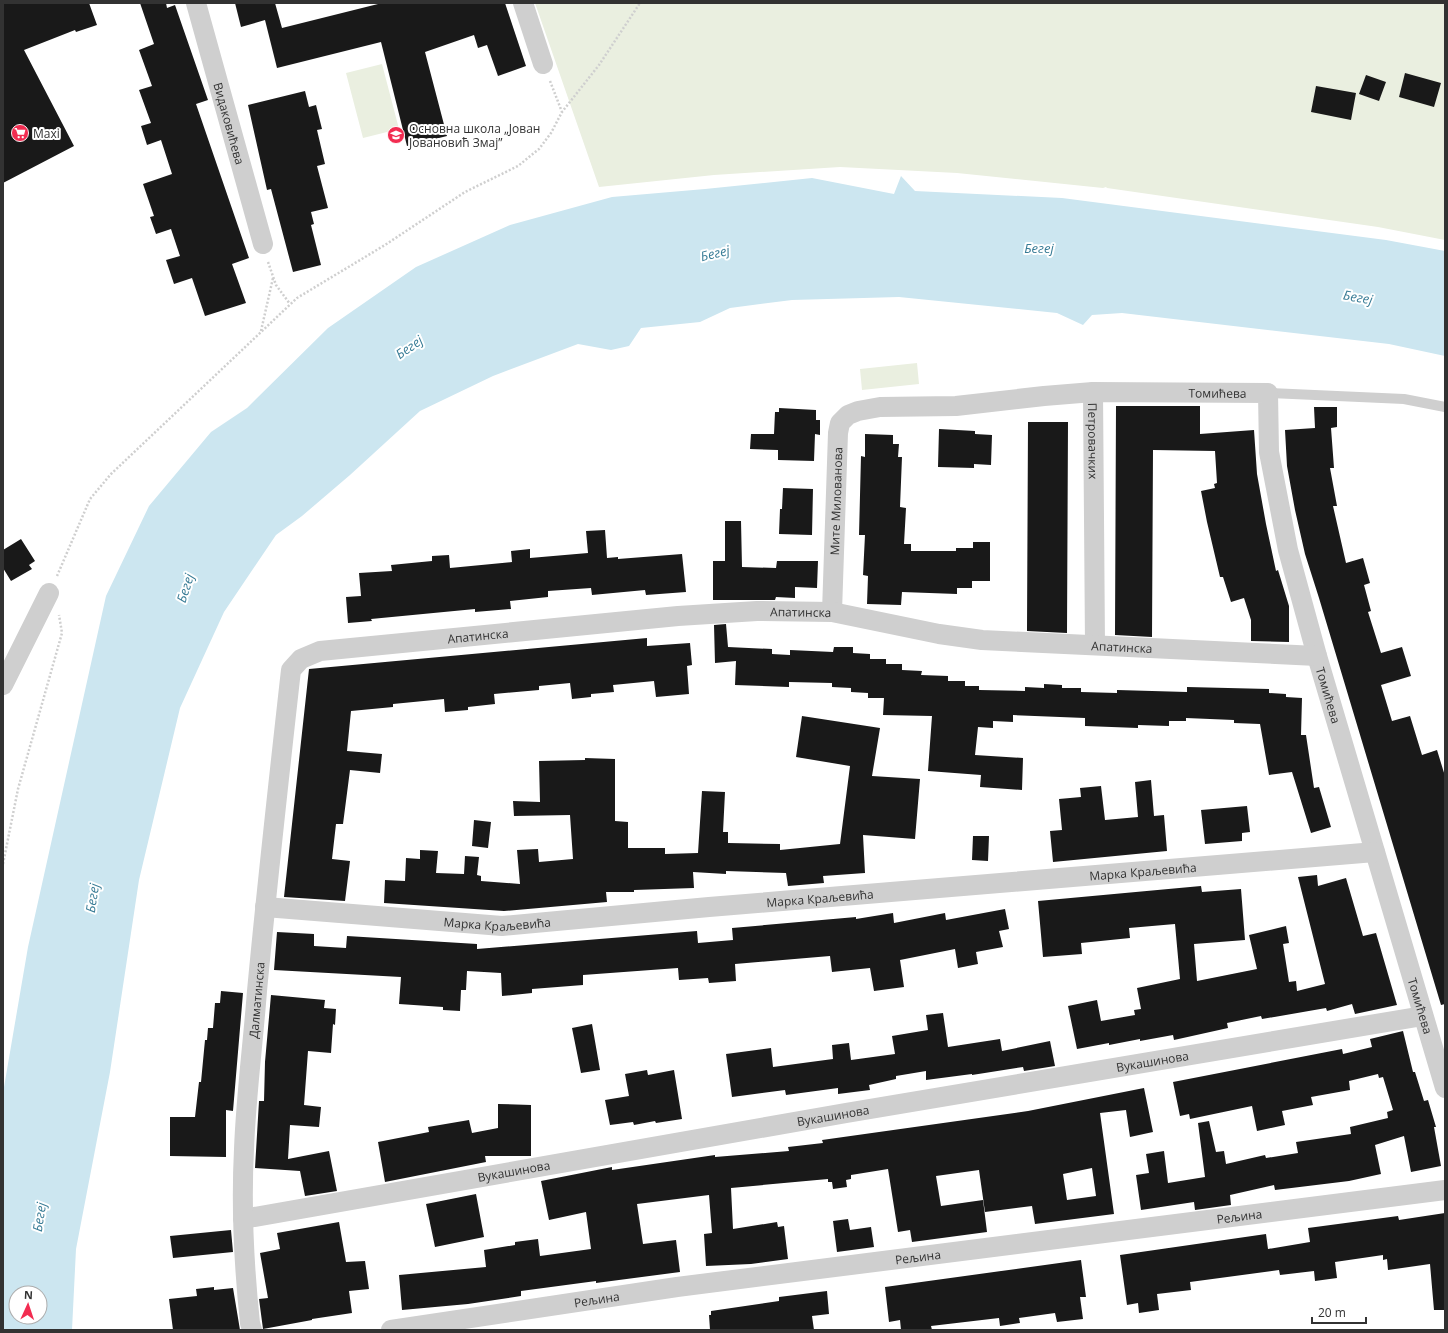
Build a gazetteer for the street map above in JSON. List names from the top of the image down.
{
  "streets": {
    "street": [
      "Видаковићева",
      "Томићева",
      "Петровачких",
      "Мите Милованова",
      "Апатинска",
      "Марка Краљевића",
      "Далматинска",
      "Вукашинова",
      "Рељина"
    ]
  },
  "crossings": [
    ["Томићева", "Петровачких"],
    ["Томићева", "Апатинска"],
    ["Томићева", "Марка Краљевића"],
    ["Томићева", "Вукашинова"],
    ["Петровачких", "Мите Милованова"],
    ["Петровачких", "Апатинска"],
    ["Мите Милованова", "Апатинска"],
    ["Апатинска", "Далматинска"],
    ["Марка Краљевића", "Далматинска"],
    ["Далматинска", "Вукашинова"]
  ],
  "water": ["Бегеј"],
  "places": {
    "supermarket": ["Maxi"],
    "school or university": ["Основна школа „Јован Јовановић Змај”"]
  },
  "scale_bar": "20 m",
  "north": "top"
}
